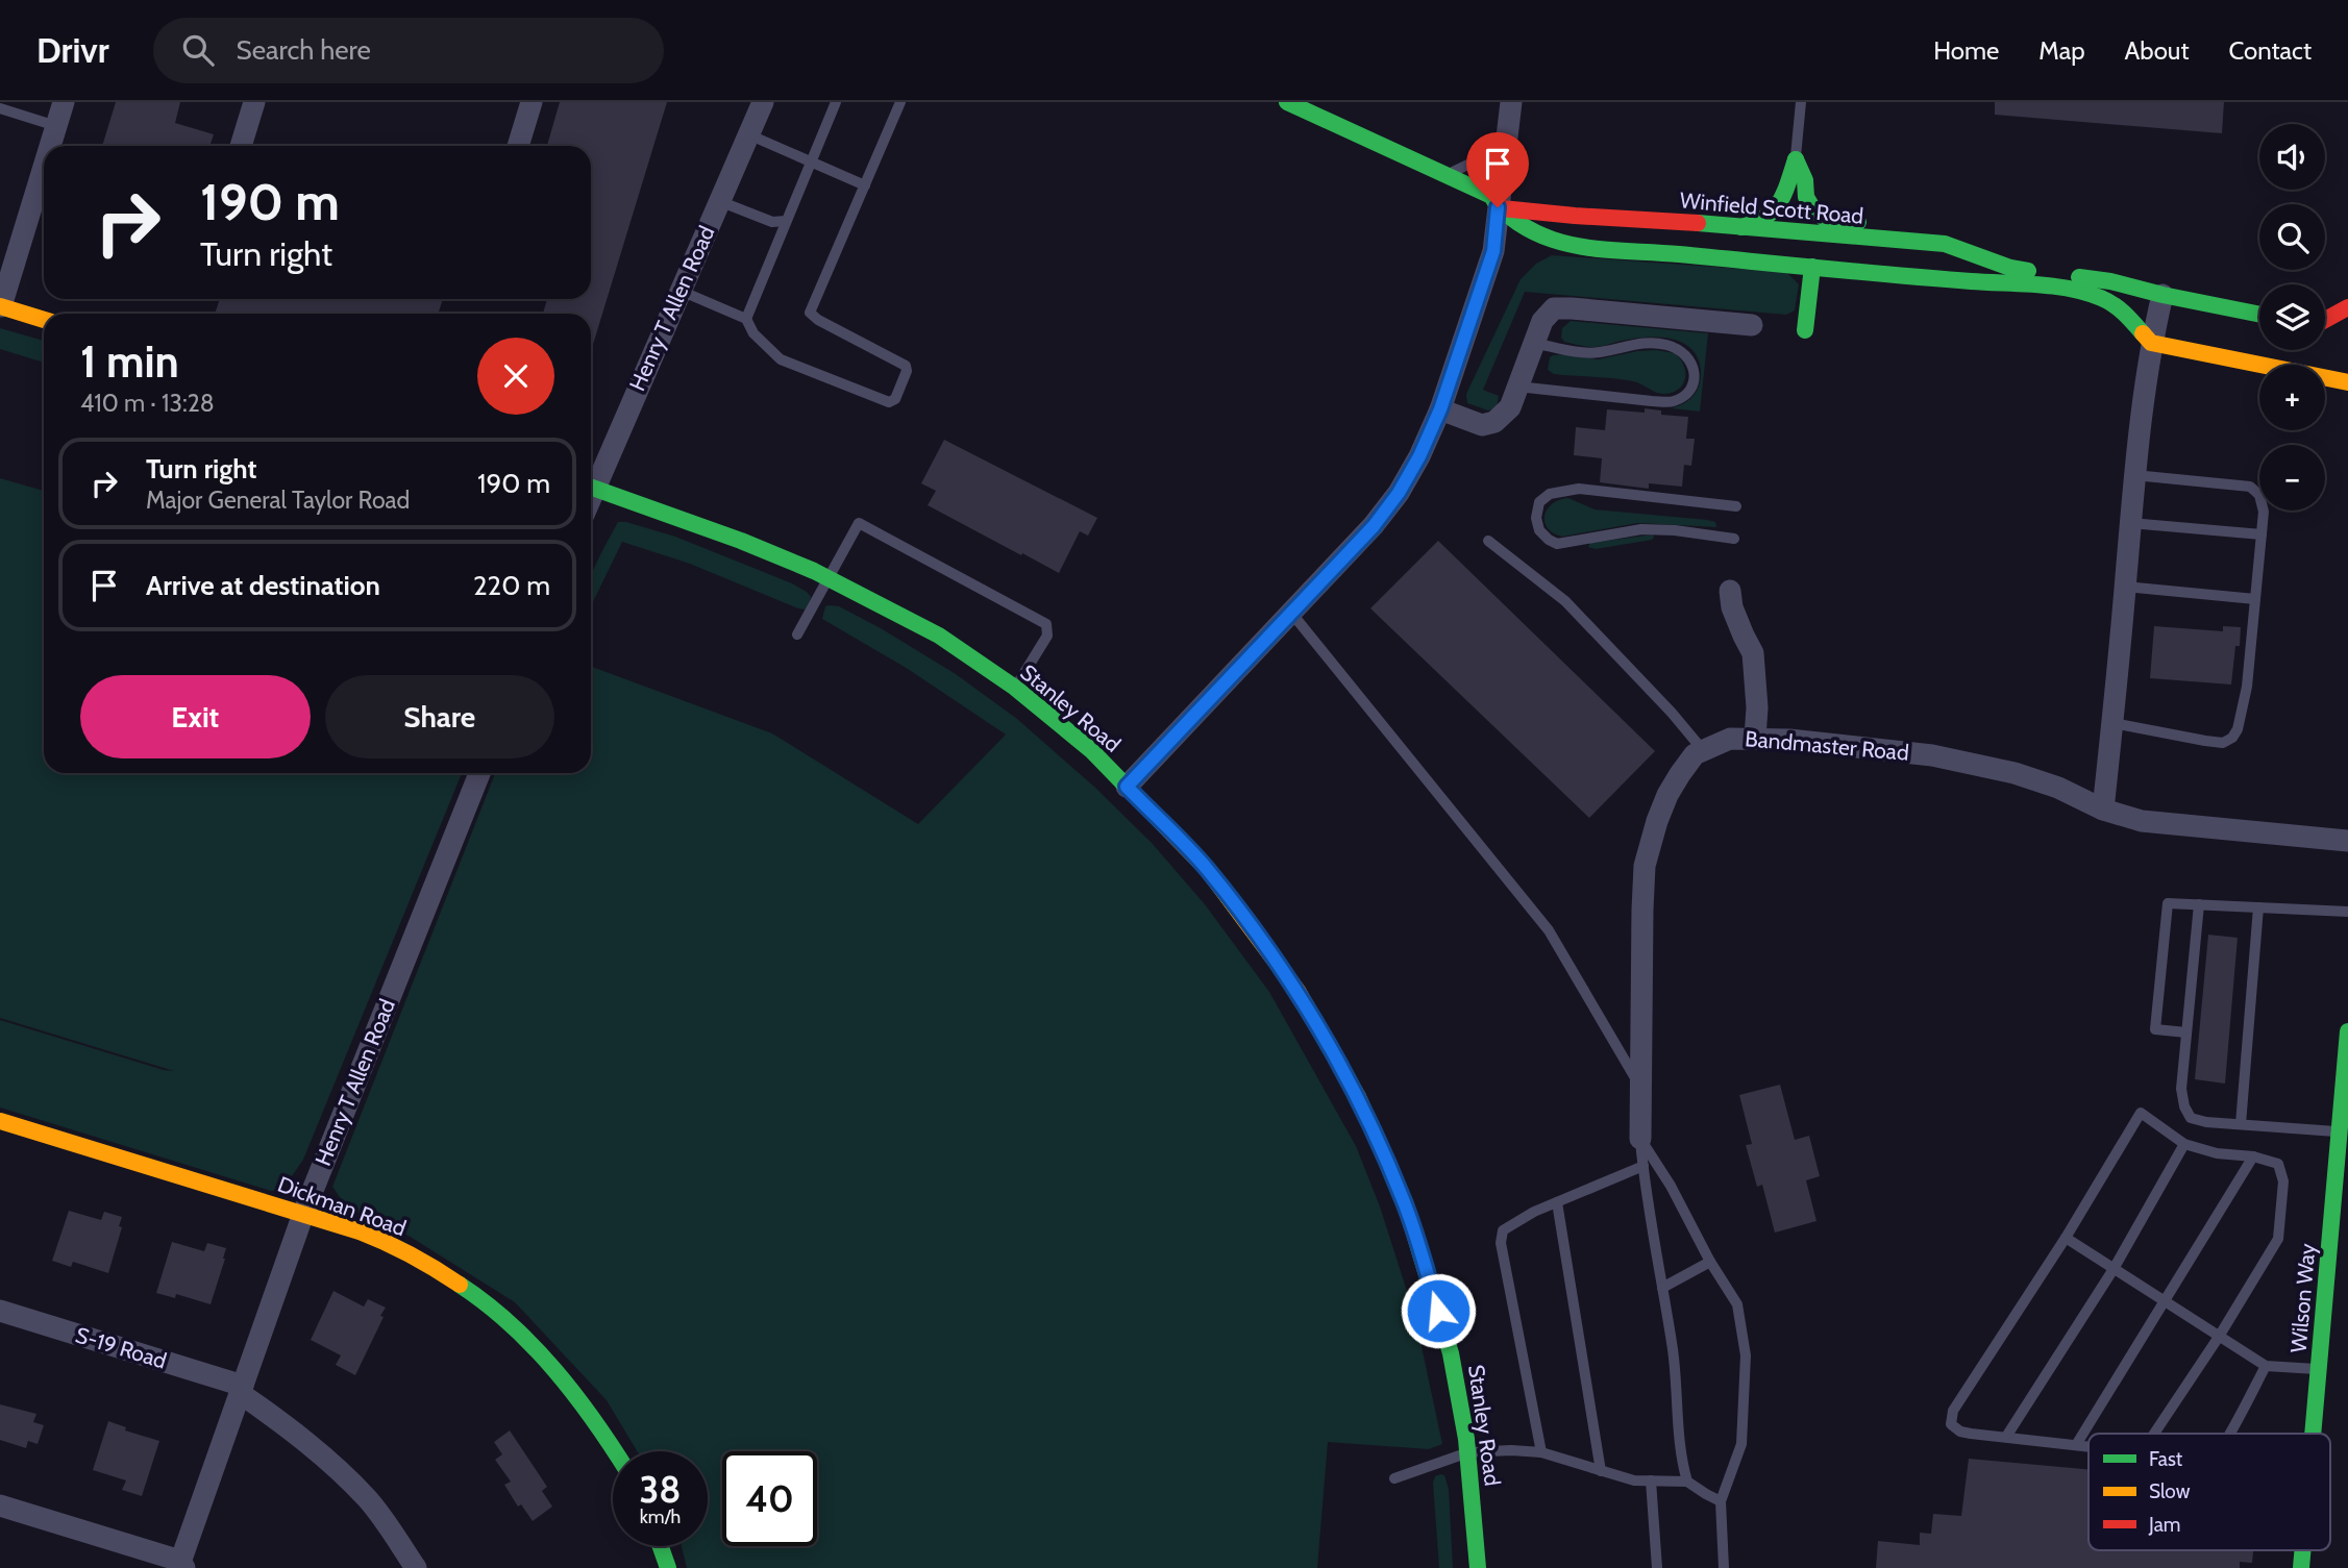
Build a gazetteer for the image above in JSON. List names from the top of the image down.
{
  "streets": {
    "street": [
      "Winfield Scott Road",
      "Henry T Allen Road",
      "Stanley Road",
      "Bandmaster Road",
      "Dickman Road",
      "Wilson Way",
      "S-19 Road"
    ]
  },
  "crossings": [
    ["Henry T Allen Road", "Dickman Road"],
    ["Henry T Allen Road", "S-19 Road"]
  ],
  "legend": ["Fast", "Slow", "Jam"],
  "page": {
    "header": "Drivr",
    "search": "Search here",
    "nav": [
      "Home",
      "Map",
      "About",
      "Contact"
    ],
    "map_buttons": ["+", "−"],
    "turn": ["190 m", "Turn right"],
    "heading": ["1 min", "410 m · 13:28"],
    "list": [
      {
        "name": "Turn right",
        "note": "Major General Taylor Road",
        "value": "190 m"
      },
      {
        "name": "Arrive at destination",
        "value": "220 m"
      }
    ],
    "buttons": ["Exit", "Share"],
    "speed": "38 km/h",
    "limit": "40"
  }
}
